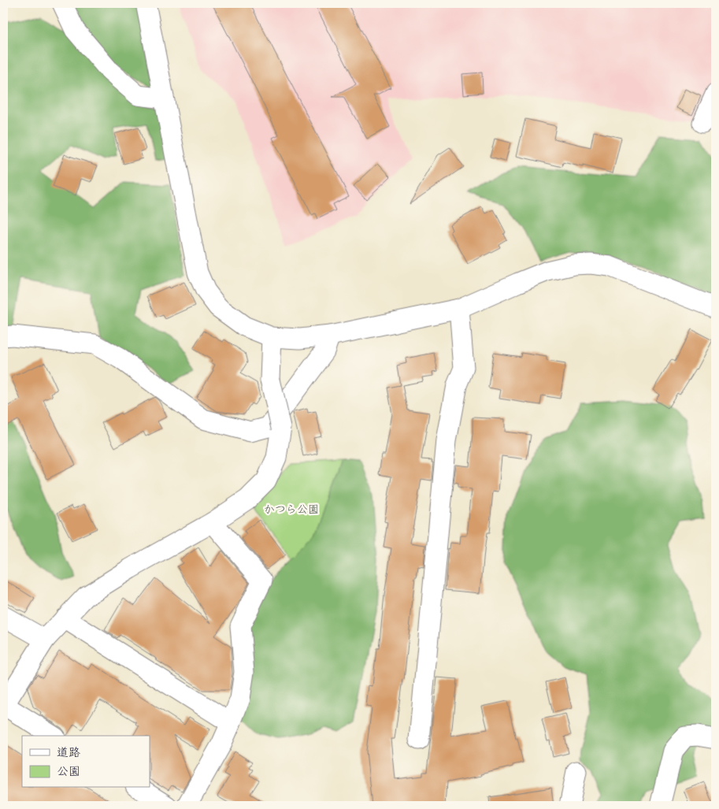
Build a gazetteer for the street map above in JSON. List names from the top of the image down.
{
  "parks": ["かつら公園"],
  "legend": ["道路", "公園"]
}
